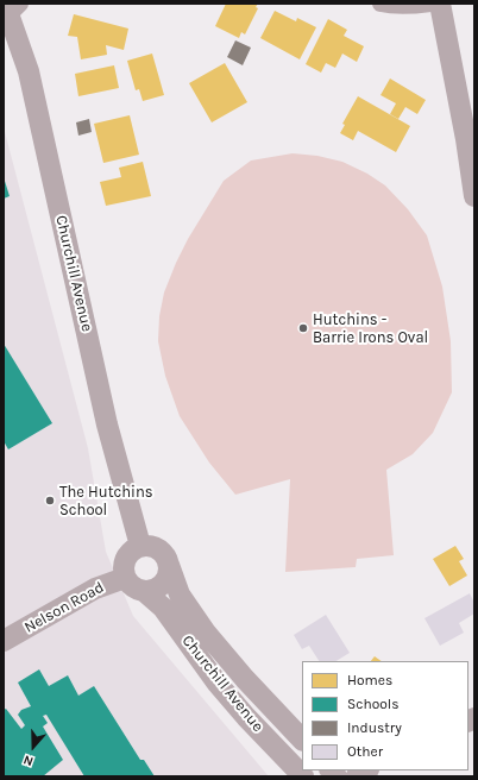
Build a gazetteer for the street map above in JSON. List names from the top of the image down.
{
  "streets": {
    "street": ["Churchill Avenue", "Nelson Road"]
  },
  "crossings": [
    ["Churchill Avenue", "Nelson Road"]
  ],
  "places": ["Hutchins - Barrie Irons Oval", "The Hutchins School"],
  "legend": [
    "Homes",
    "Schools",
    "Industry",
    "Other"
  ],
  "north": "bottom"
}
